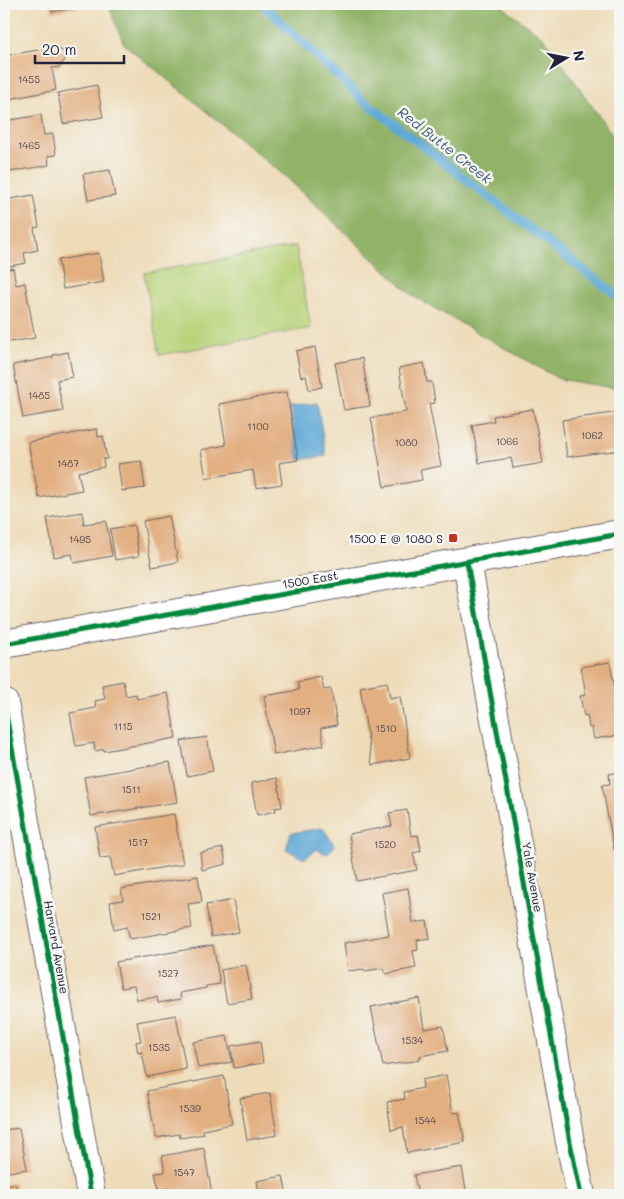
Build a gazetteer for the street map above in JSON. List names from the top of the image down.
{
  "streets": {
    "street": ["1500 East", "Yale Avenue", "Harvard Avenue"]
  },
  "crossings": [
    ["1500 East", "Yale Avenue"]
  ],
  "water": ["Red Butte Creek"],
  "places": {
    "transit": ["1500 E @ 1080 S"]
  },
  "house_numbers": [
    "1455",
    "1465",
    "1485",
    "1100",
    "1062",
    "1066",
    "1080",
    "1487",
    "1495",
    "1097",
    "1115",
    "1510",
    "1511",
    "1517",
    "1520",
    "1521",
    "1527",
    "1534",
    "1535",
    "1539",
    "1544",
    "1547"
  ],
  "scale_bar": "20 m",
  "north": "right"
}
